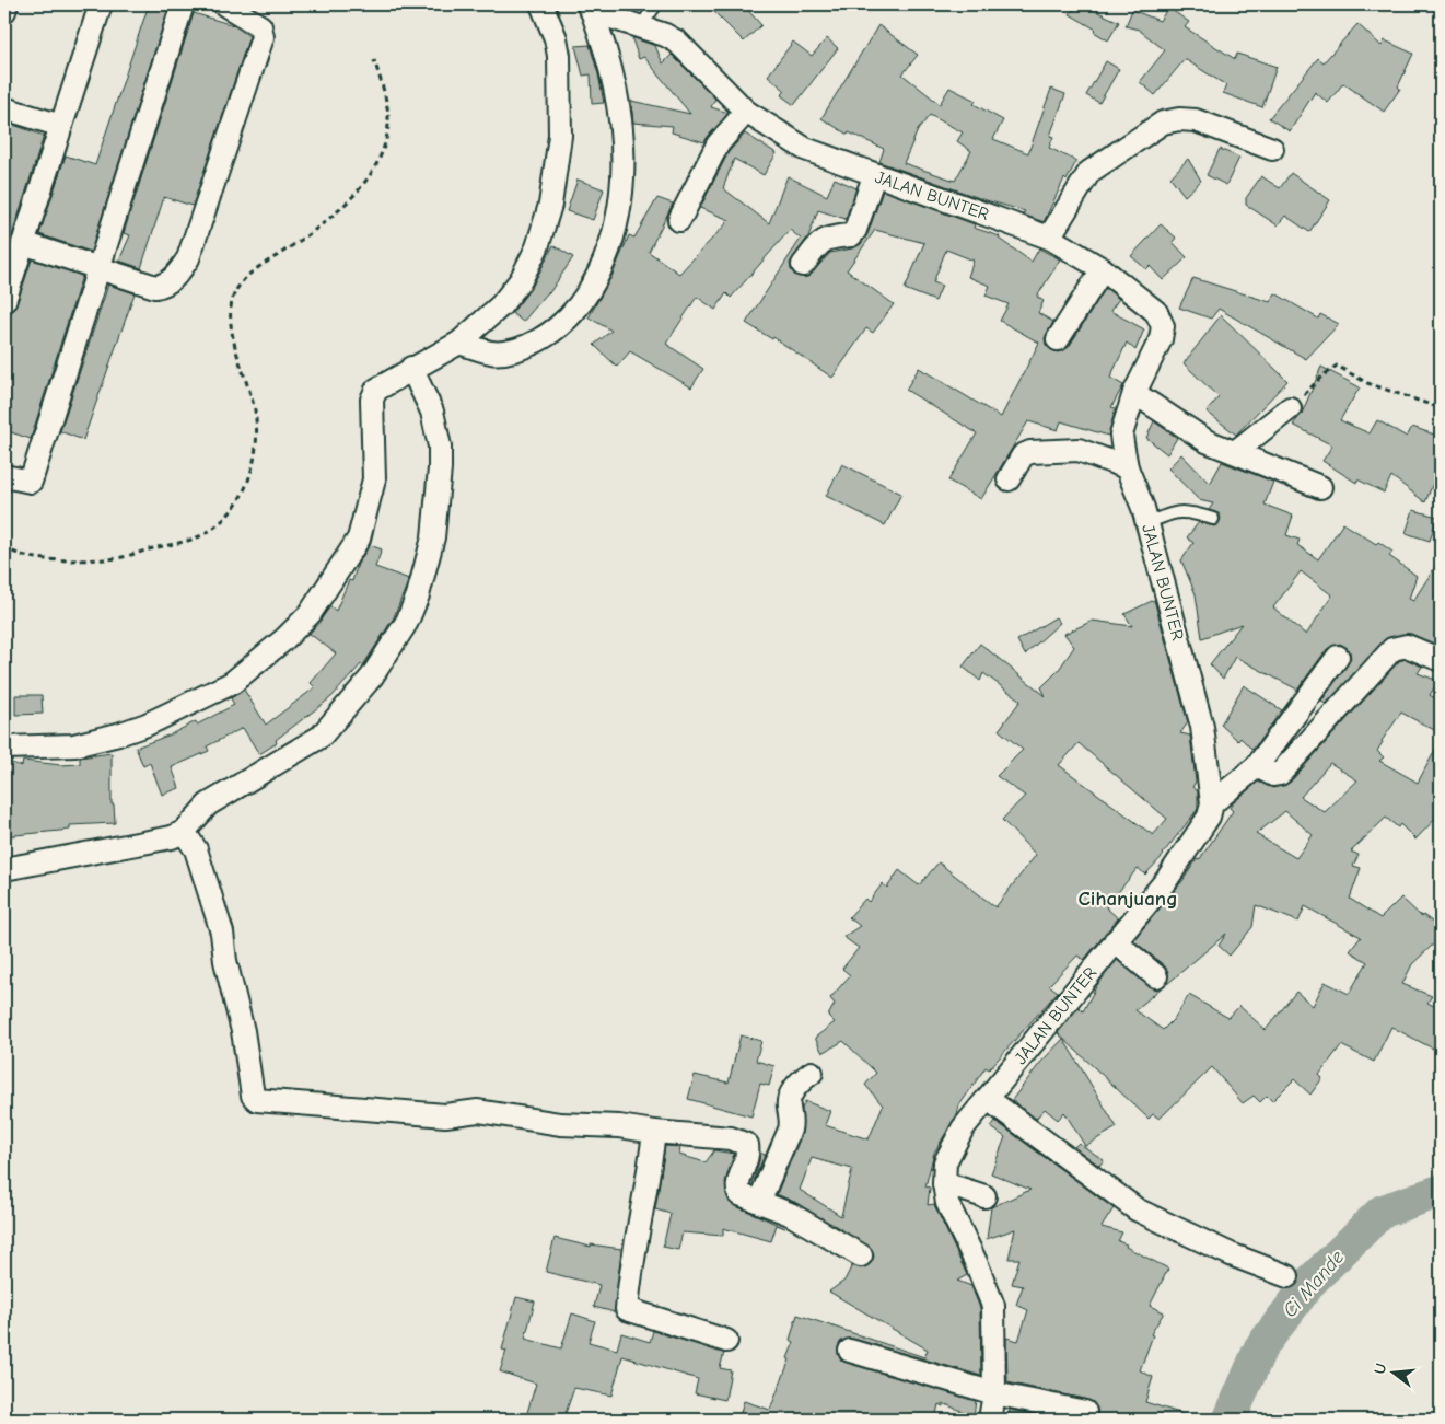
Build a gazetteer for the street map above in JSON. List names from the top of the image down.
{
  "streets": {
    "street": ["JALAN BUNTER"]
  },
  "districts": ["Cihanjuang"],
  "water": ["Ci Mande"],
  "north": "left"
}
